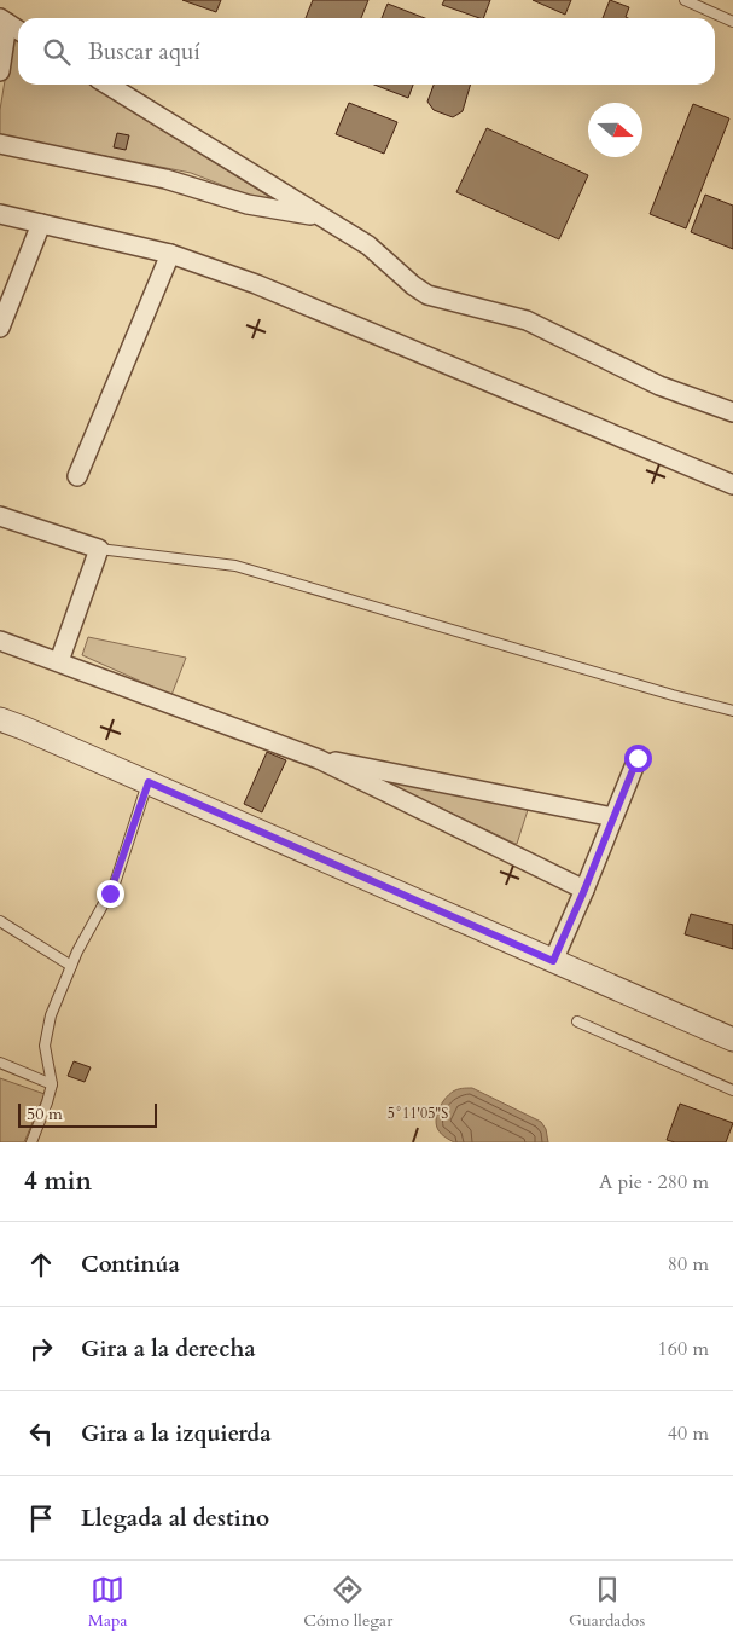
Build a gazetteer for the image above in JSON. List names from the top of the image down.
{
  "scale_bar": "50 m",
  "north": "right",
  "page": {
    "search": "Buscar aquí",
    "scale": "50 m",
    "heading": ["4 min", "A pie · 280 m"],
    "list": [
      ["Continúa", "80 m"],
      ["Gira a la derecha", "160 m"],
      ["Gira a la izquierda", "40 m"],
      "Llegada al destino"
    ],
    "nav": ["Mapa", "Cómo llegar", "Guardados"]
  },
  "coordinates": ["5°11'05\"S"]
}
